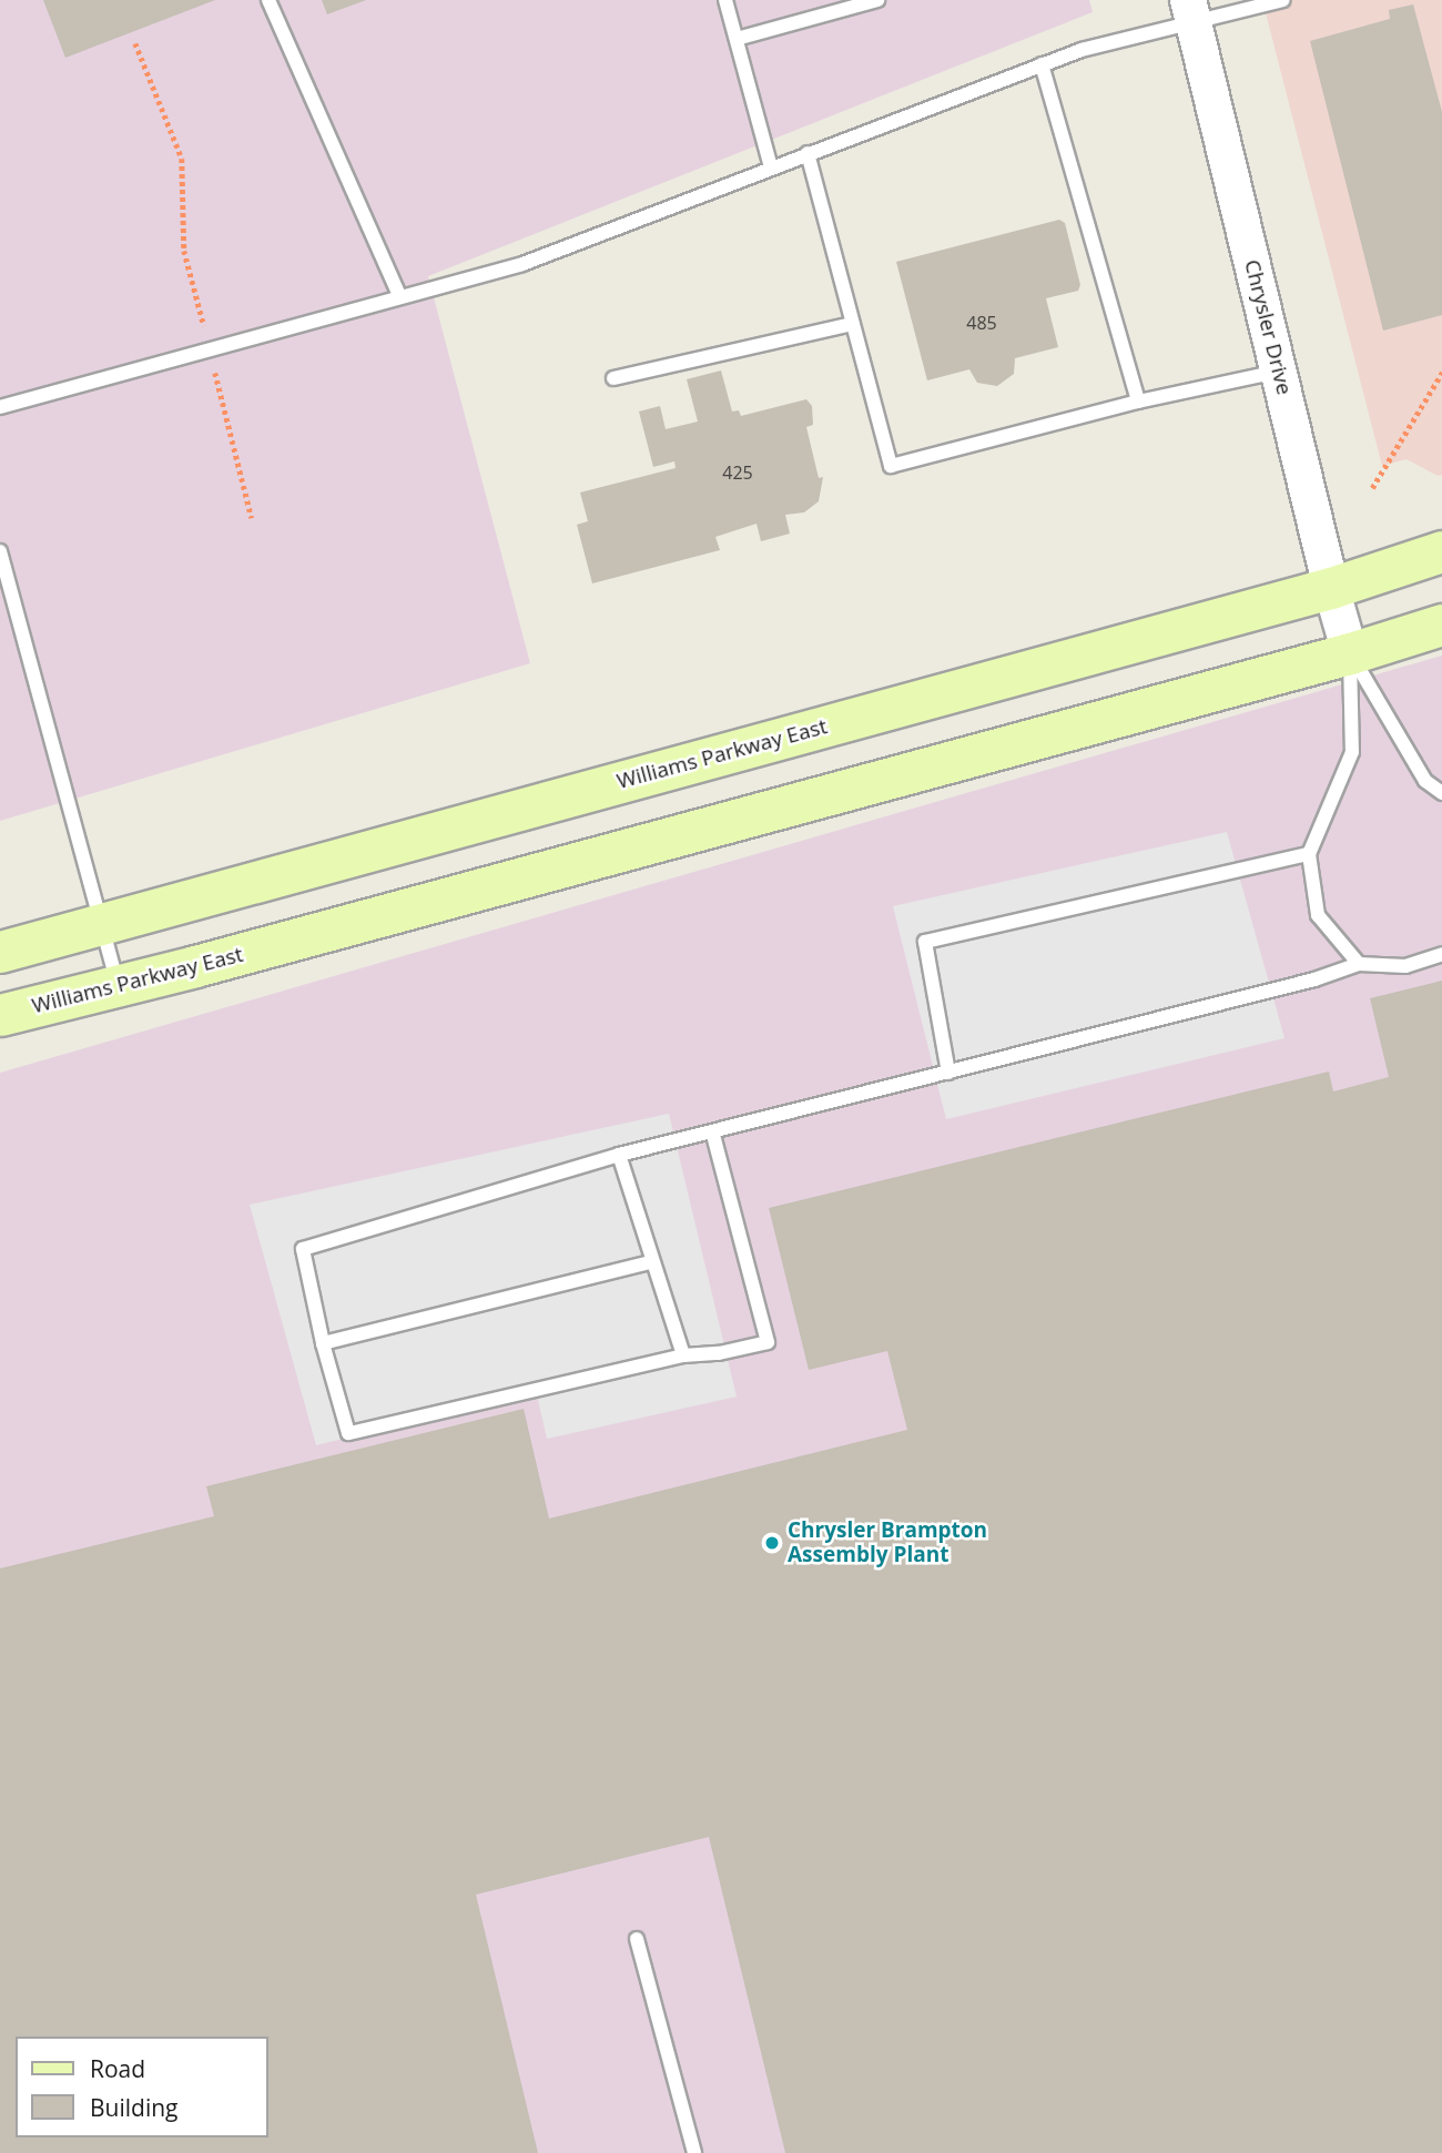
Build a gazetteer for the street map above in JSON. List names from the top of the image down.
{
  "streets": {
    "main road": ["Williams Parkway East"],
    "street": ["Chrysler Drive"]
  },
  "crossings": [
    ["Chrysler Drive", "Williams Parkway East"]
  ],
  "places": ["Chrysler Brampton Assembly Plant"],
  "house_numbers": ["485", "425"],
  "legend": ["Road", "Building"]
}
